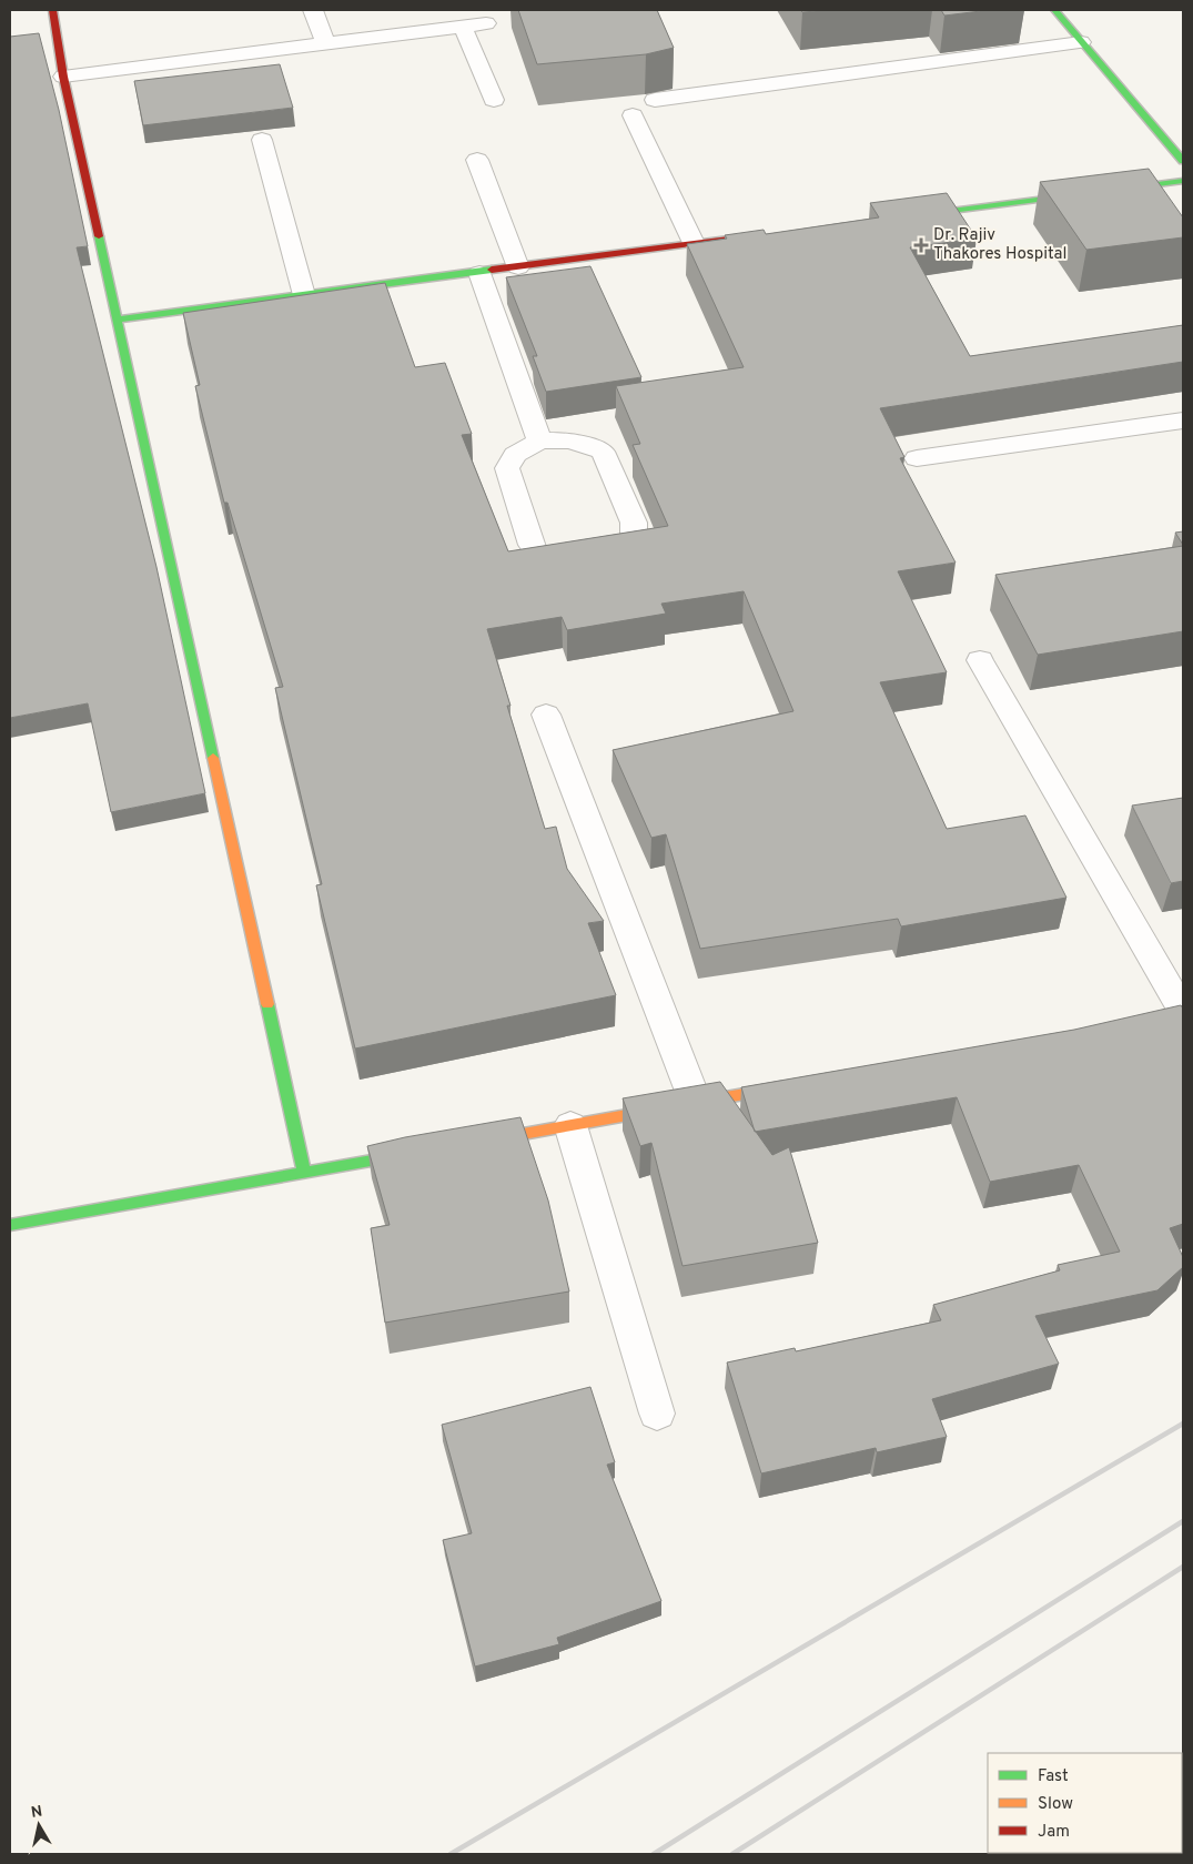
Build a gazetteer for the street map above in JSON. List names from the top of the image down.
{
  "places": {
    "health": ["Dr. Rajiv Thakores Hospital"]
  },
  "legend": ["Fast", "Slow", "Jam"],
  "north": "top"
}
